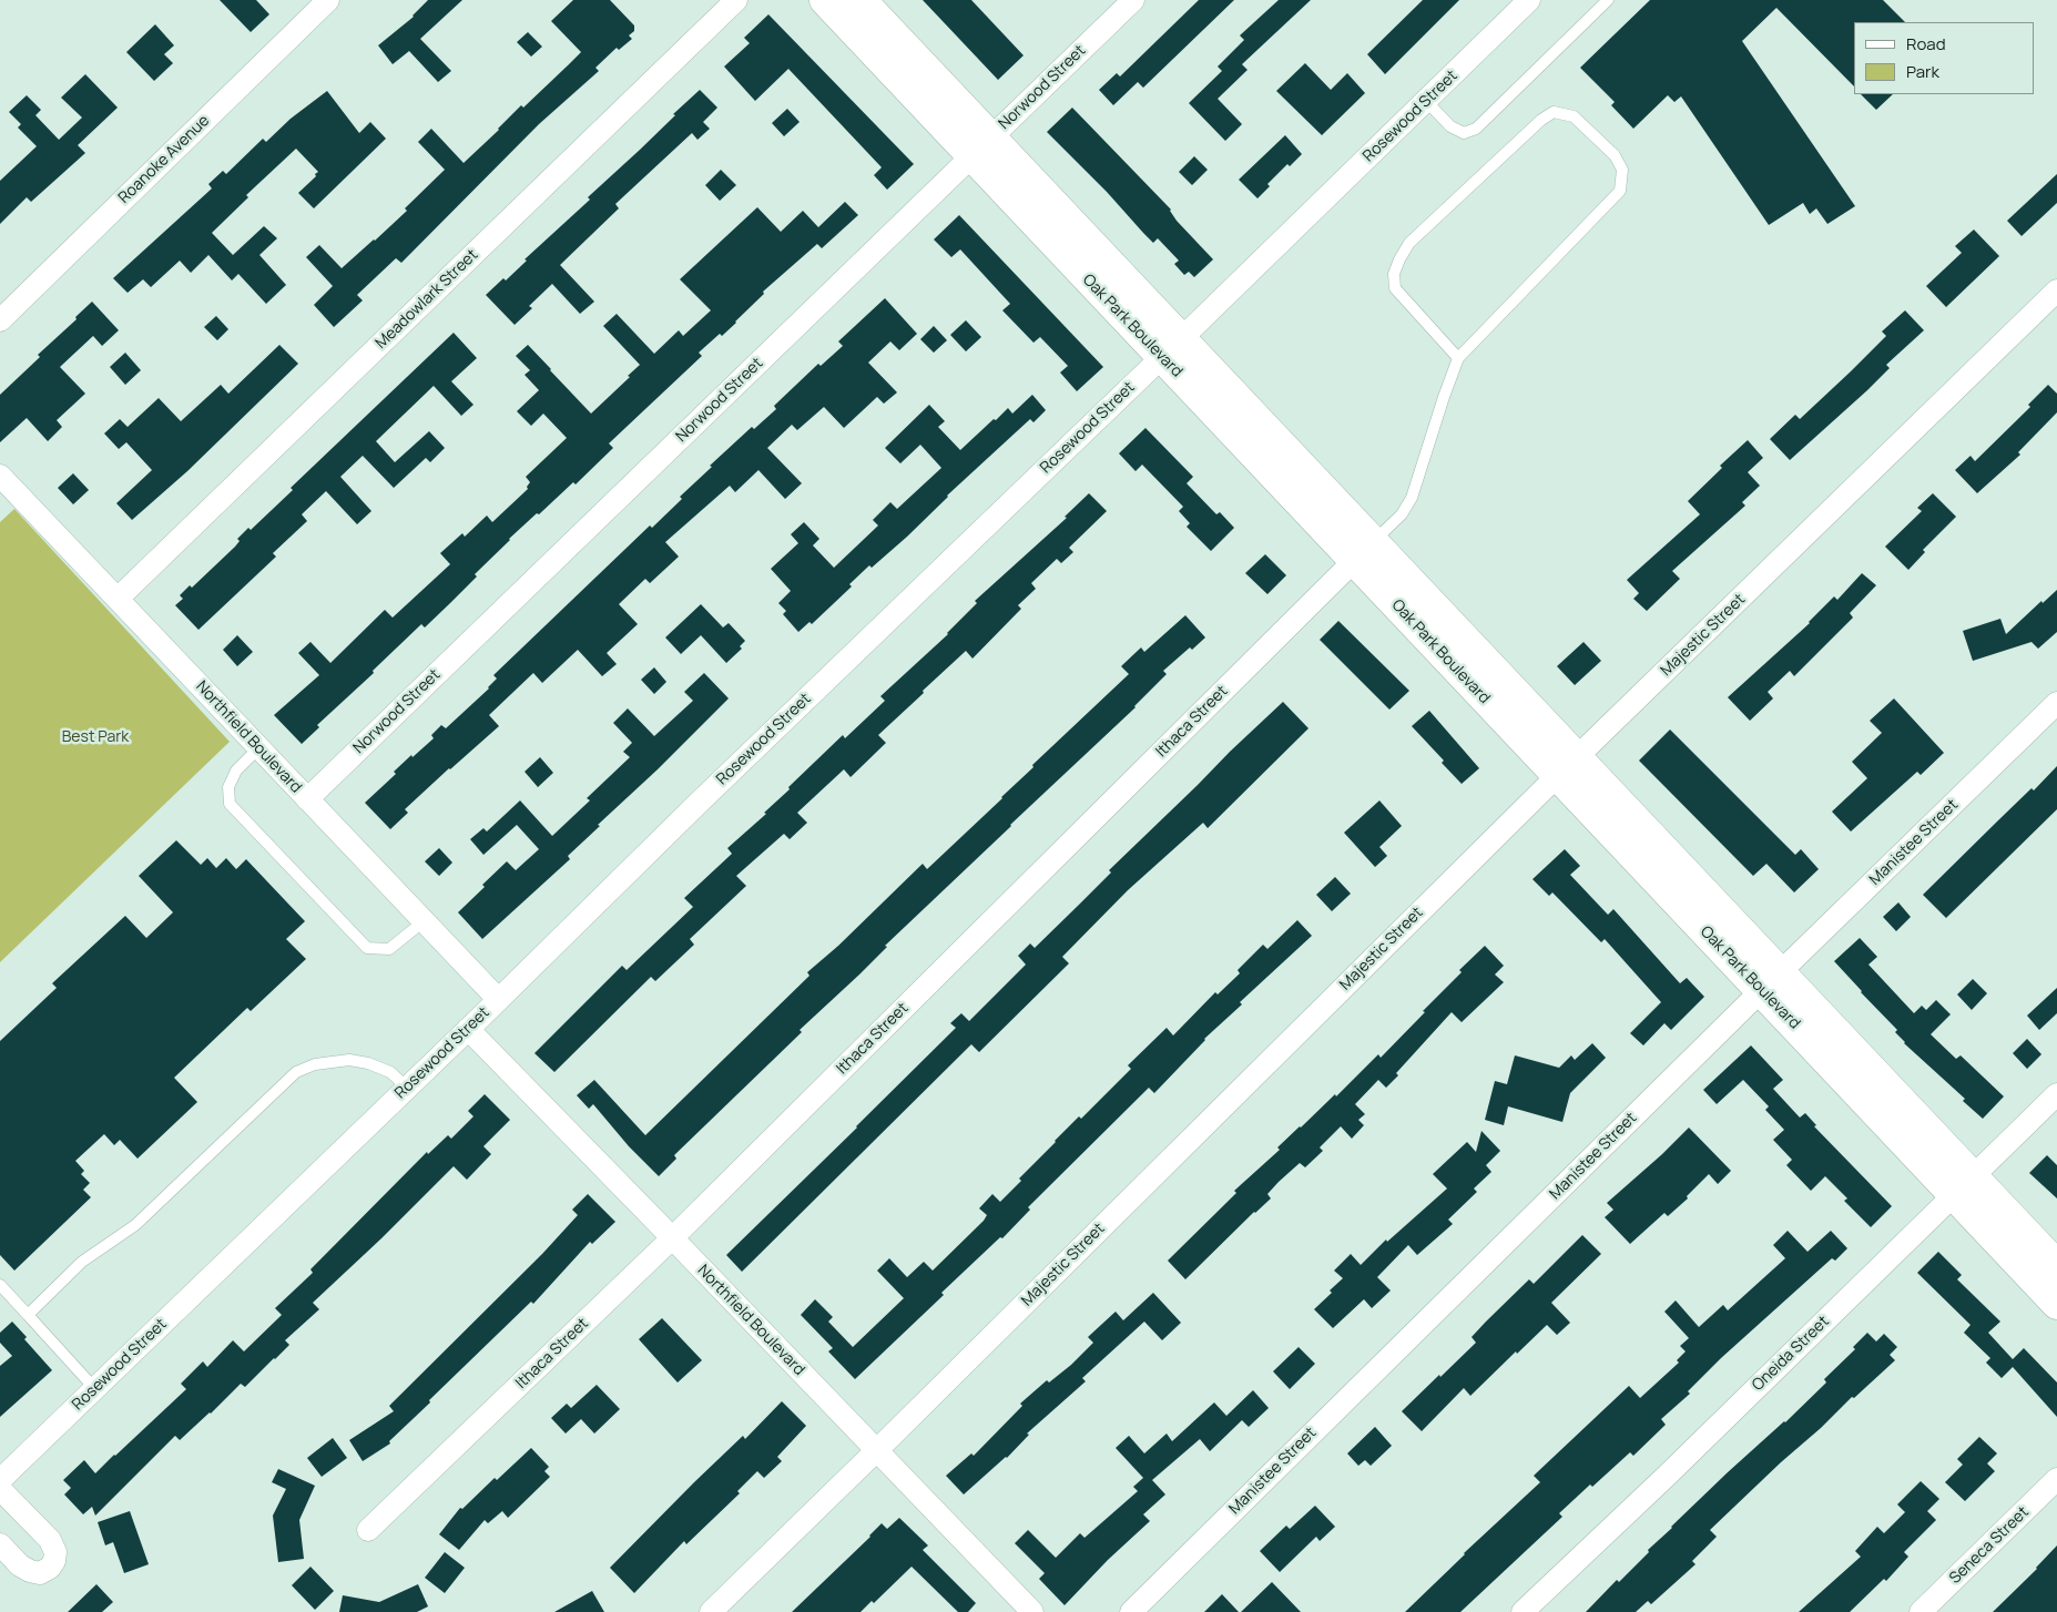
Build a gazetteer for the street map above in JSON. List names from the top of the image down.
{
  "streets": {
    "street": [
      "Norwood Street",
      "Rosewood Street",
      "Roanoke Avenue",
      "Meadowlark Street",
      "Oak Park Boulevard",
      "Majestic Street",
      "Ithaca Street",
      "Northfield Boulevard",
      "Manistee Street",
      "Oneida Street",
      "Seneca Street"
    ]
  },
  "crossings": [
    ["Norwood Street", "Oak Park Boulevard"],
    ["Norwood Street", "Northfield Boulevard"],
    ["Rosewood Street", "Oak Park Boulevard"],
    ["Rosewood Street", "Northfield Boulevard"],
    ["Meadowlark Street", "Northfield Boulevard"],
    ["Oak Park Boulevard", "Majestic Street"],
    ["Oak Park Boulevard", "Ithaca Street"],
    ["Oak Park Boulevard", "Manistee Street"],
    ["Oak Park Boulevard", "Oneida Street"],
    ["Majestic Street", "Northfield Boulevard"],
    ["Ithaca Street", "Northfield Boulevard"]
  ],
  "parks": ["Best Park"],
  "legend": ["Road", "Park"]
}
